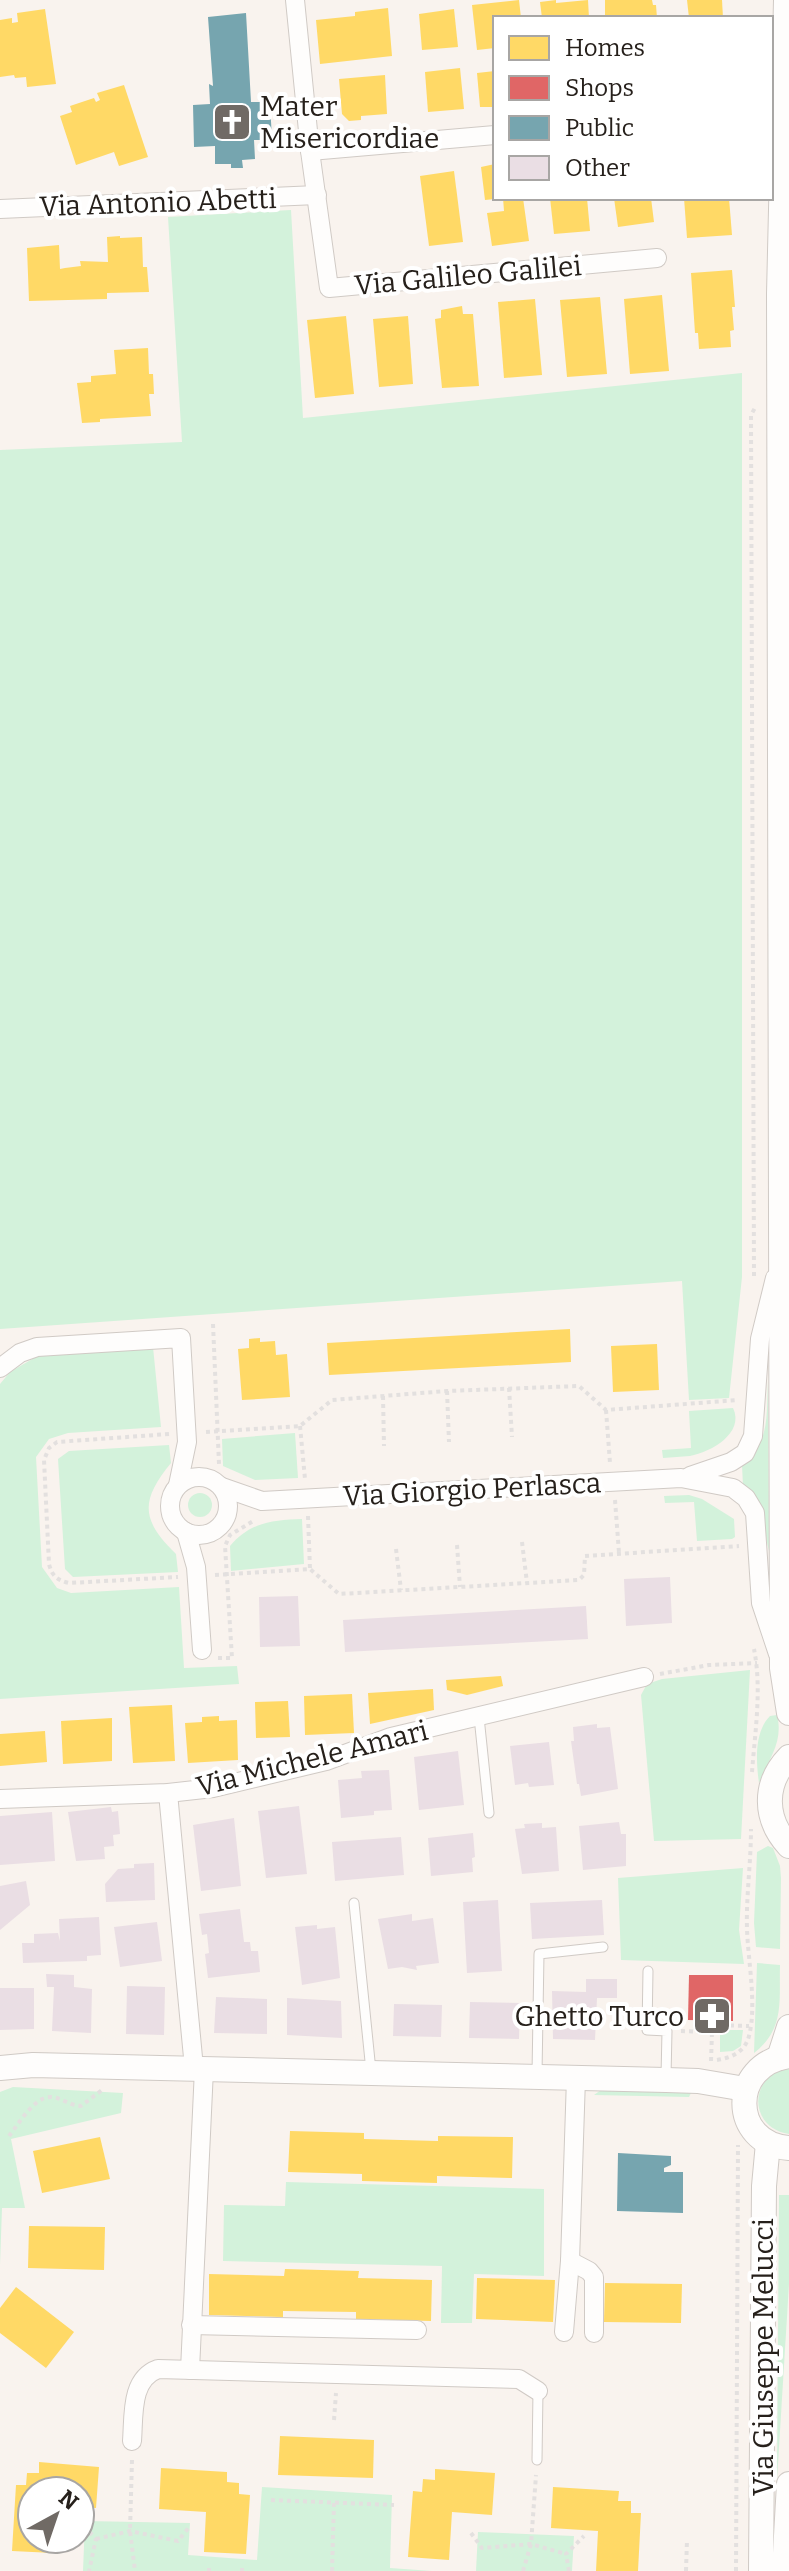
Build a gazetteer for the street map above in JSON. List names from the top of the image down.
{
  "streets": {
    "main road": ["Via Giuseppe Melucci"],
    "street": [
      "Via Antonio Abetti",
      "Via Galileo Galilei",
      "Via Giorgio Perlasca",
      "Via Michele Amari"
    ]
  },
  "crossings": [
    ["Via Antonio Abetti", "Via Galileo Galilei"]
  ],
  "places": {
    "church": ["Mater Misericordiae"],
    "pharmacy": ["Ghetto Turco"]
  },
  "legend": [
    "Homes",
    "Shops",
    "Public",
    "Other"
  ],
  "north": "top right"
}
